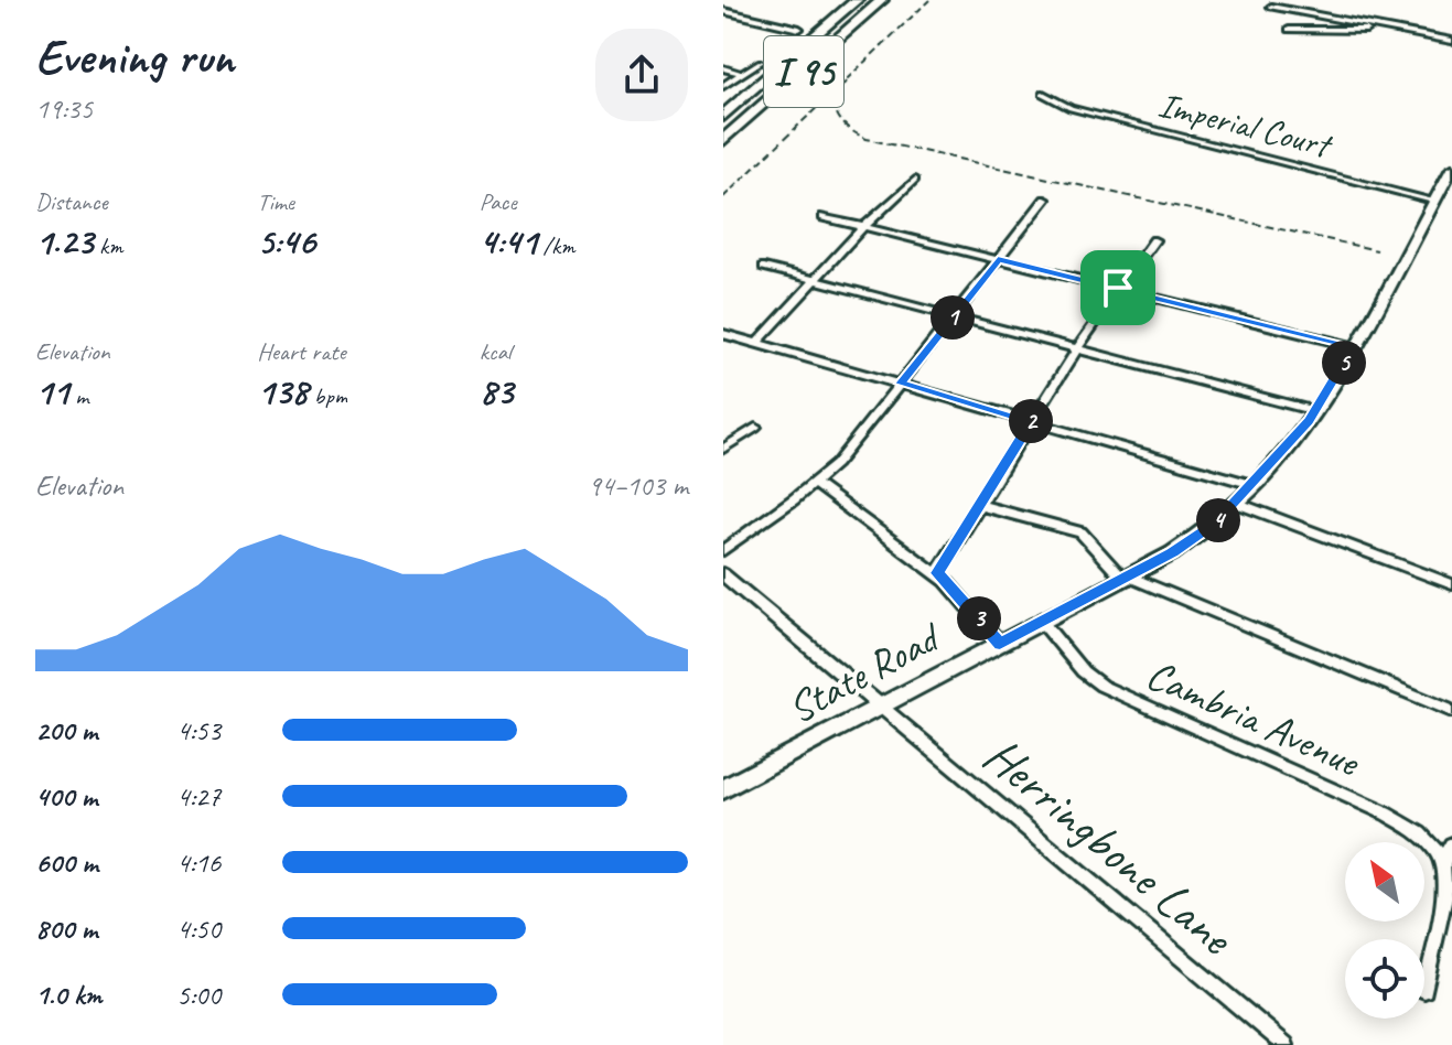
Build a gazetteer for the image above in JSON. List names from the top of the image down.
{
  "streets": {
    "highway": ["I 95"],
    "main road": ["State Road"],
    "street": ["Imperial Court", "Cambria Avenue", "Herringbone Lane"]
  },
  "crossings": [
    ["Imperial Court", "State Road"],
    ["State Road", "Cambria Avenue"],
    ["State Road", "Herringbone Lane"]
  ],
  "north": "top left",
  "page": {
    "heading": ["Evening run", "19:35"],
    "stats": [
      ["Distance", "1.23 km"],
      ["Time", "5:46"],
      ["Pace", "4:41 /km"],
      ["Elevation", "11 m"],
      ["Heart rate", "138 bpm"],
      ["kcal", "83"]
    ],
    "pins": [
      "1",
      "5",
      "2",
      "4",
      "3"
    ],
    "chart": ["Elevation", "94–103 m"],
    "list": [
      {
        "name": "200 m",
        "note": "4:53"
      },
      {
        "name": "400 m",
        "note": "4:27"
      },
      {
        "name": "600 m",
        "note": "4:16"
      },
      {
        "name": "800 m",
        "note": "4:50"
      },
      {
        "name": "1.0 km",
        "note": "5:00"
      }
    ]
  }
}
